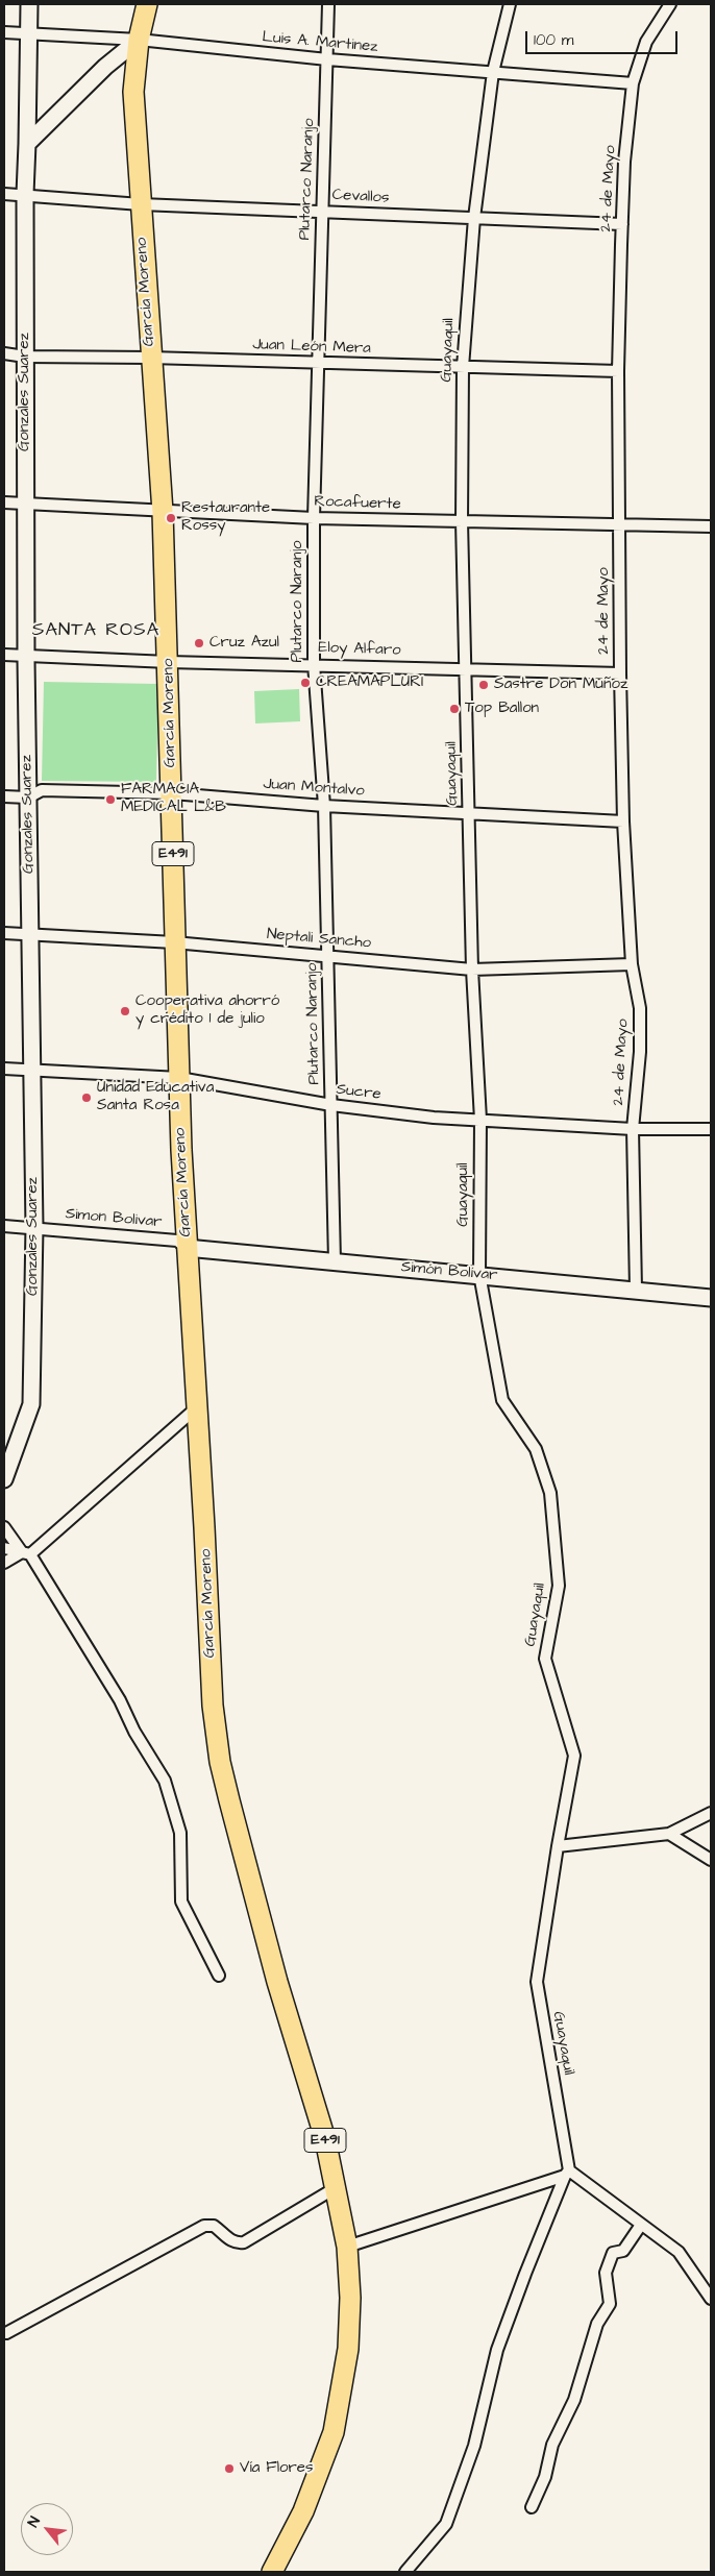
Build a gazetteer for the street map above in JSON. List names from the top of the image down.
{
  "streets": {
    "highway": ["García Moreno", "E491"],
    "street": [
      "Luis A. Martinez",
      "Plutarco Naranjo",
      "24 de Mayo",
      "Cevallos",
      "Juan León Mera",
      "Guayaquil",
      "Gonzales Suarez",
      "Rocafuerte",
      "Eloy Alfaro",
      "Juan Montalvo",
      "Neptali Sancho",
      "Sucre",
      "Simon Bolivar",
      "Simón Bolívar"
    ]
  },
  "crossings": [
    ["Luis A. Martinez", "Plutarco Naranjo"],
    ["Luis A. Martinez", "24 de Mayo"],
    ["Luis A. Martinez", "García Moreno"],
    ["Luis A. Martinez", "Guayaquil"],
    ["Luis A. Martinez", "Gonzales Suarez"],
    ["Plutarco Naranjo", "Cevallos"],
    ["Plutarco Naranjo", "Juan León Mera"],
    ["Plutarco Naranjo", "Rocafuerte"],
    ["Plutarco Naranjo", "Eloy Alfaro"],
    ["Plutarco Naranjo", "Juan Montalvo"],
    ["Plutarco Naranjo", "Neptali Sancho"],
    ["Plutarco Naranjo", "Sucre"],
    ["Plutarco Naranjo", "Simón Bolívar"],
    ["24 de Mayo", "Cevallos"],
    ["24 de Mayo", "Juan León Mera"],
    ["24 de Mayo", "Rocafuerte"],
    ["24 de Mayo", "Eloy Alfaro"],
    ["24 de Mayo", "Juan Montalvo"],
    ["24 de Mayo", "Neptali Sancho"],
    ["24 de Mayo", "Sucre"],
    ["24 de Mayo", "Simón Bolívar"],
    ["Cevallos", "García Moreno"],
    ["Cevallos", "Guayaquil"],
    ["Cevallos", "Gonzales Suarez"],
    ["García Moreno", "Juan León Mera"],
    ["García Moreno", "Rocafuerte"],
    ["García Moreno", "Eloy Alfaro"],
    ["García Moreno", "Juan Montalvo"],
    ["García Moreno", "E491"],
    ["García Moreno", "Neptali Sancho"],
    ["García Moreno", "Sucre"],
    ["García Moreno", "Simon Bolivar"],
    ["García Moreno", "Simón Bolívar"],
    ["Juan León Mera", "Guayaquil"],
    ["Juan León Mera", "Gonzales Suarez"],
    ["Guayaquil", "Rocafuerte"],
    ["Guayaquil", "Eloy Alfaro"],
    ["Guayaquil", "Juan Montalvo"],
    ["Guayaquil", "Neptali Sancho"],
    ["Guayaquil", "Sucre"],
    ["Guayaquil", "Simón Bolívar"],
    ["Gonzales Suarez", "Rocafuerte"],
    ["Gonzales Suarez", "Eloy Alfaro"],
    ["Gonzales Suarez", "Juan Montalvo"],
    ["Gonzales Suarez", "Neptali Sancho"],
    ["Gonzales Suarez", "Sucre"],
    ["Gonzales Suarez", "Simon Bolivar"],
    ["Simon Bolivar", "Simón Bolívar"]
  ],
  "districts": ["SANTA ROSA"],
  "places": [
    "Restaurante Rossy",
    "Cruz Azul",
    "CREAMAPLURI",
    "Sastre Don Muñoz",
    "Top Ballon",
    "FARMACIA MEDICAL L&B",
    "Cooperativa ahorró y crédito 1 de julio",
    "Unidad Educativa Santa Rosa",
    "Vía Flores"
  ],
  "scale_bar": "100 m",
  "north": "top left"
}
